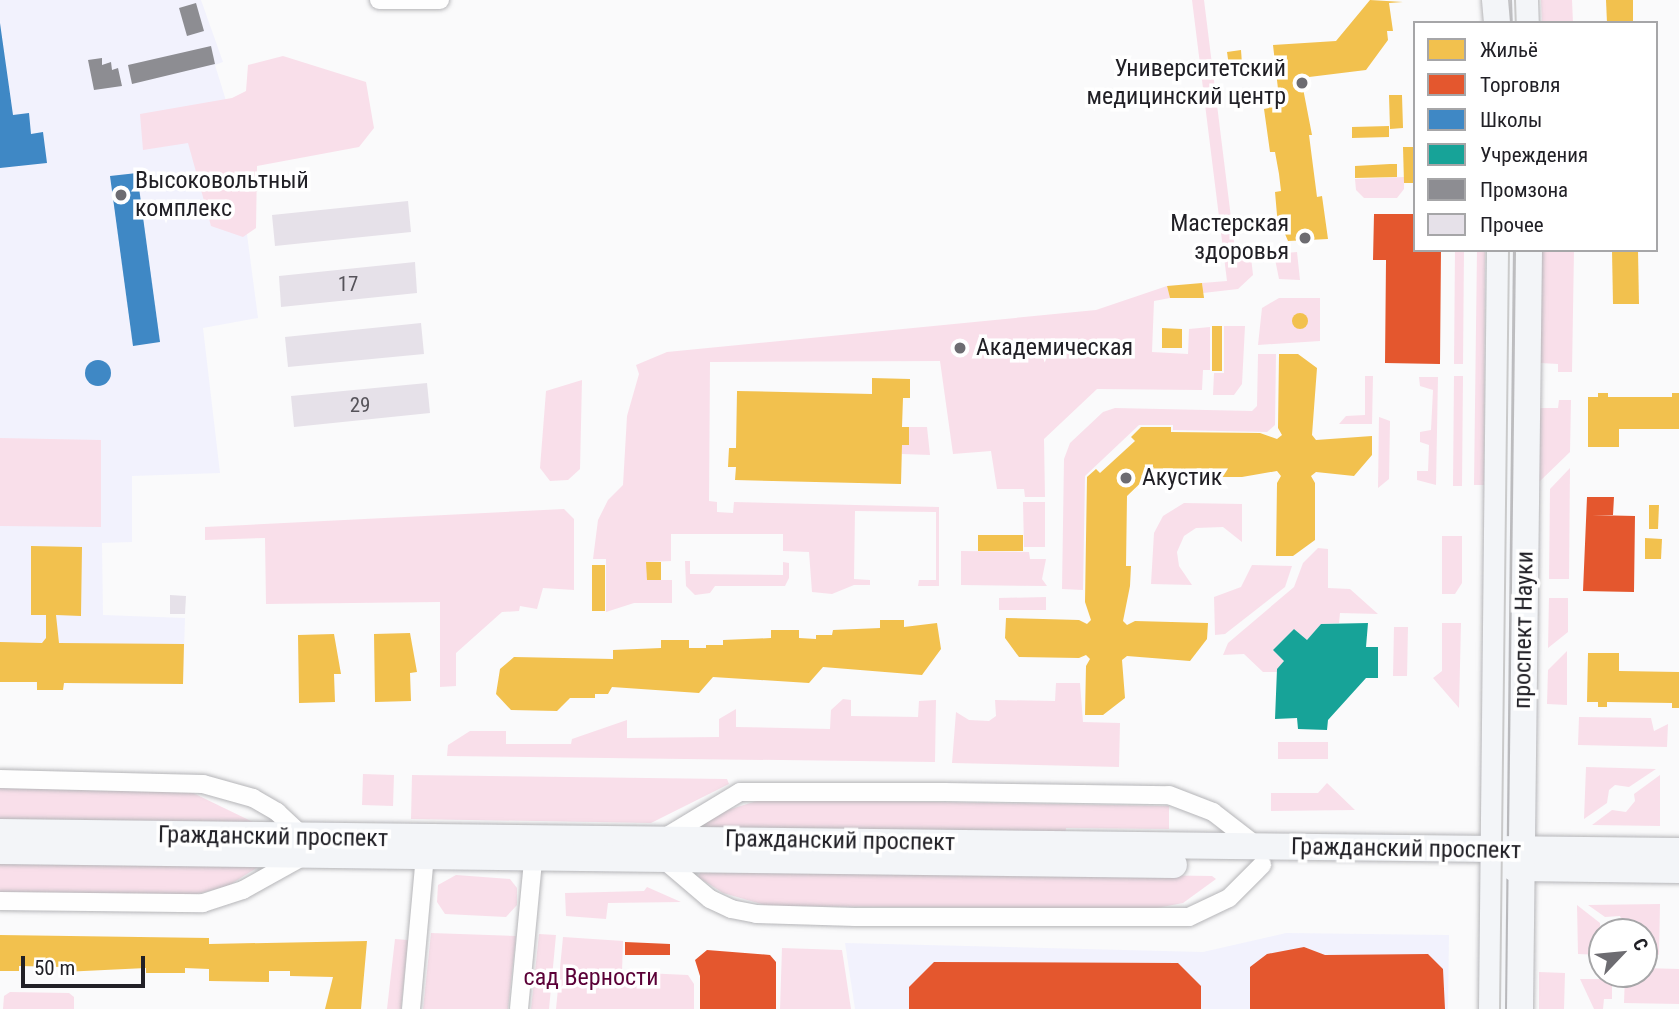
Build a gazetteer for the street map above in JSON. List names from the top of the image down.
{
  "streets": {
    "main road": ["проспект Науки", "Гражданский проспект"]
  },
  "crossings": [
    ["проспект Науки", "Гражданский проспект"]
  ],
  "parks": ["сад Верности"],
  "places": [
    "Университетский медицинский центр",
    "Высоковольтный комплекc",
    "Мастерская здоровья",
    "Академическая",
    "Акустик"
  ],
  "house_numbers": ["17", "29"],
  "legend": [
    "Жильё",
    "Торговля",
    "Школы",
    "Учреждения",
    "Промзона",
    "Прочее"
  ],
  "scale_bar": "50 m",
  "north": "top right"
}
